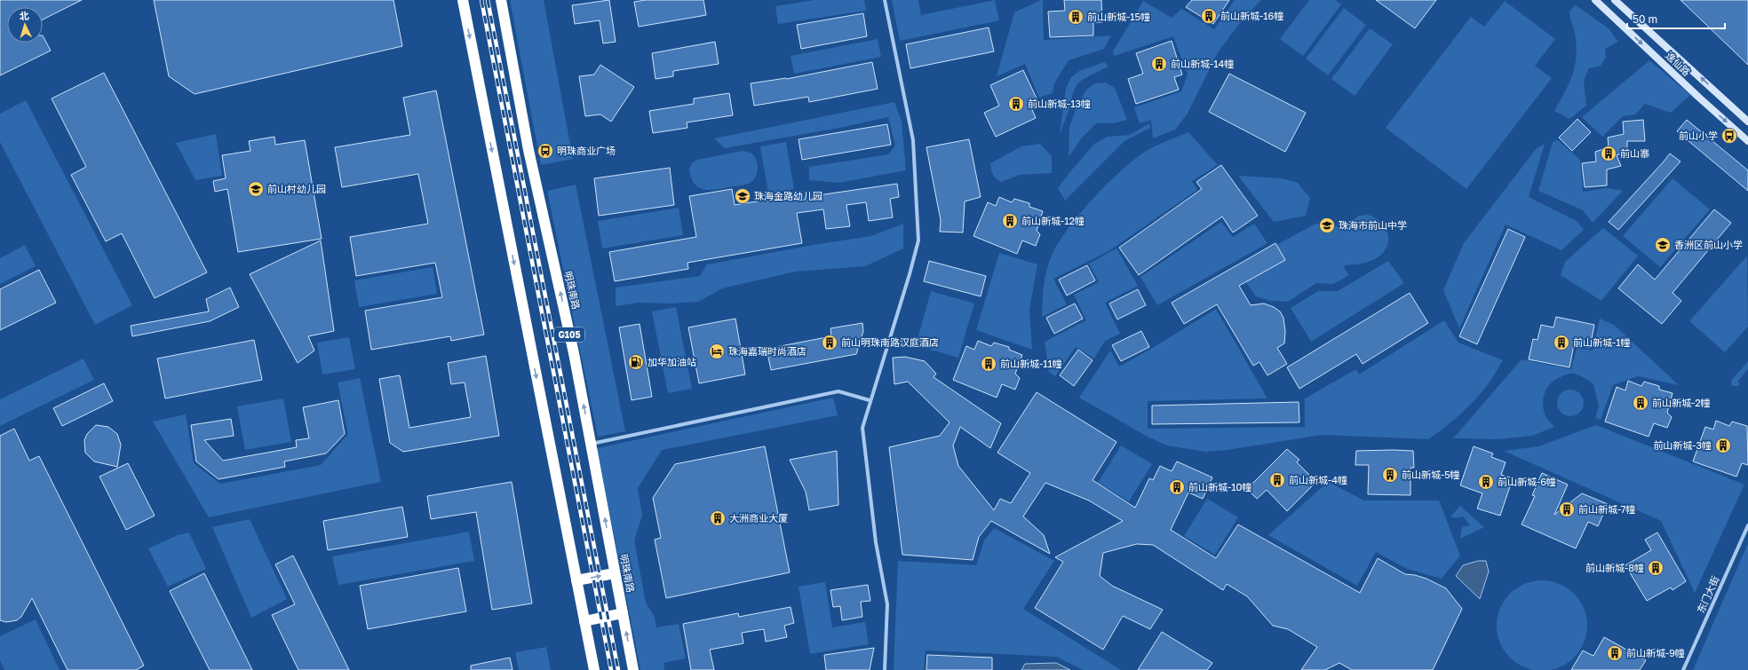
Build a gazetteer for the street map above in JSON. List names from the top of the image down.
{
  "streets": {
    "highway": ["明珠南路", "G105"],
    "main road": ["逸仙路"],
    "street": ["东门大街"]
  },
  "places": {
    "building": [
      "前山新城-16幢",
      "前山新城-15幢",
      "前山新城-14幢",
      "前山新城-13幢",
      "前山寨",
      "前山新城-12幢",
      "前山明珠南路汉庭酒店",
      "前山新城-1幢",
      "前山新城-11幢",
      "前山新城-2幢",
      "前山新城-3幢",
      "前山新城-5幢",
      "前山新城-4幢",
      "前山新城-6幢",
      "前山新城-10幢",
      "前山新城-7幢",
      "大洲商业大厦",
      "前山新城-8幢",
      "前山新城-9幢"
    ],
    "bus stop": ["前山小学", "明珠商业广场"],
    "school or university": [
      "前山村幼儿园",
      "珠海金路幼儿园",
      "珠海市前山中学",
      "香洲区前山小学"
    ],
    "hotel": ["珠海嘉瑞时尚酒店"],
    "fuel station": ["加华加油站"]
  },
  "scale_bar": "50 m",
  "north": "top"
}
